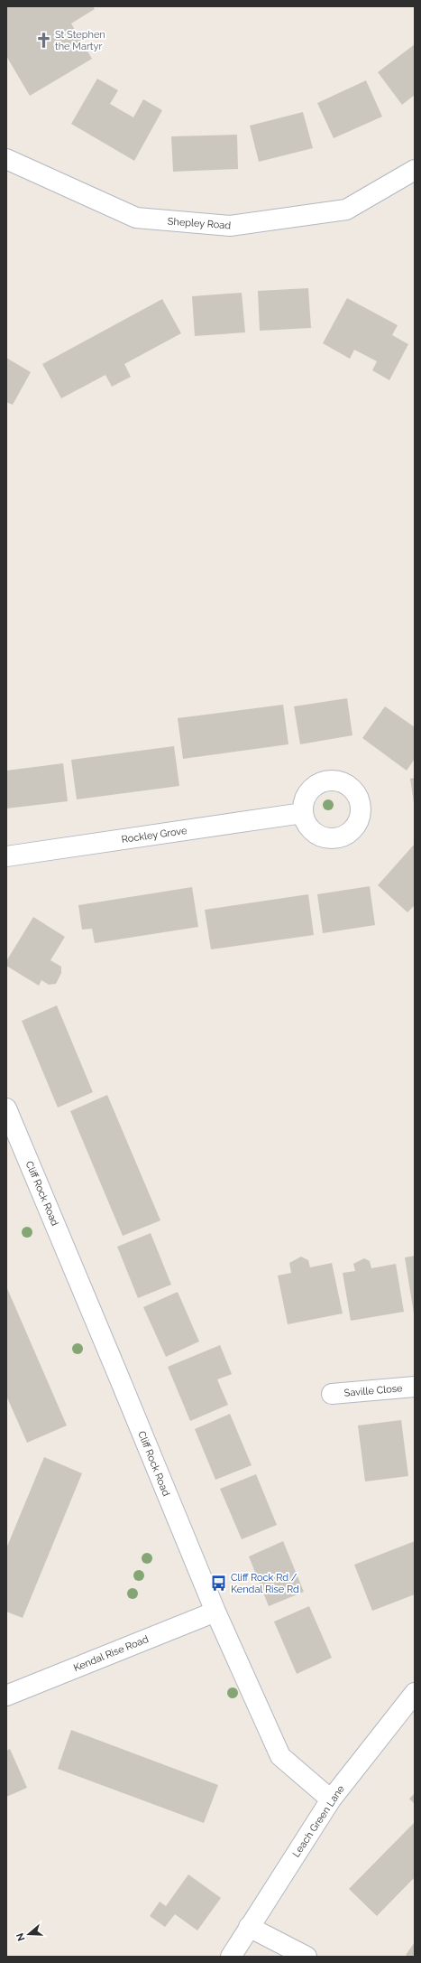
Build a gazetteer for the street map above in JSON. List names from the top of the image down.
{
  "streets": {
    "street": [
      "Shepley Road",
      "Rockley Grove",
      "Cliff Rock Road",
      "Saville Close",
      "Kendal Rise Road",
      "Leach Green Lane"
    ]
  },
  "crossings": [
    ["Cliff Rock Road", "Kendal Rise Road"],
    ["Cliff Rock Road", "Leach Green Lane"]
  ],
  "places": {
    "church": ["St Stephen the Martyr"],
    "bus stop": ["Cliff Rock Rd / Kendal Rise Rd"]
  },
  "north": "left"
}
